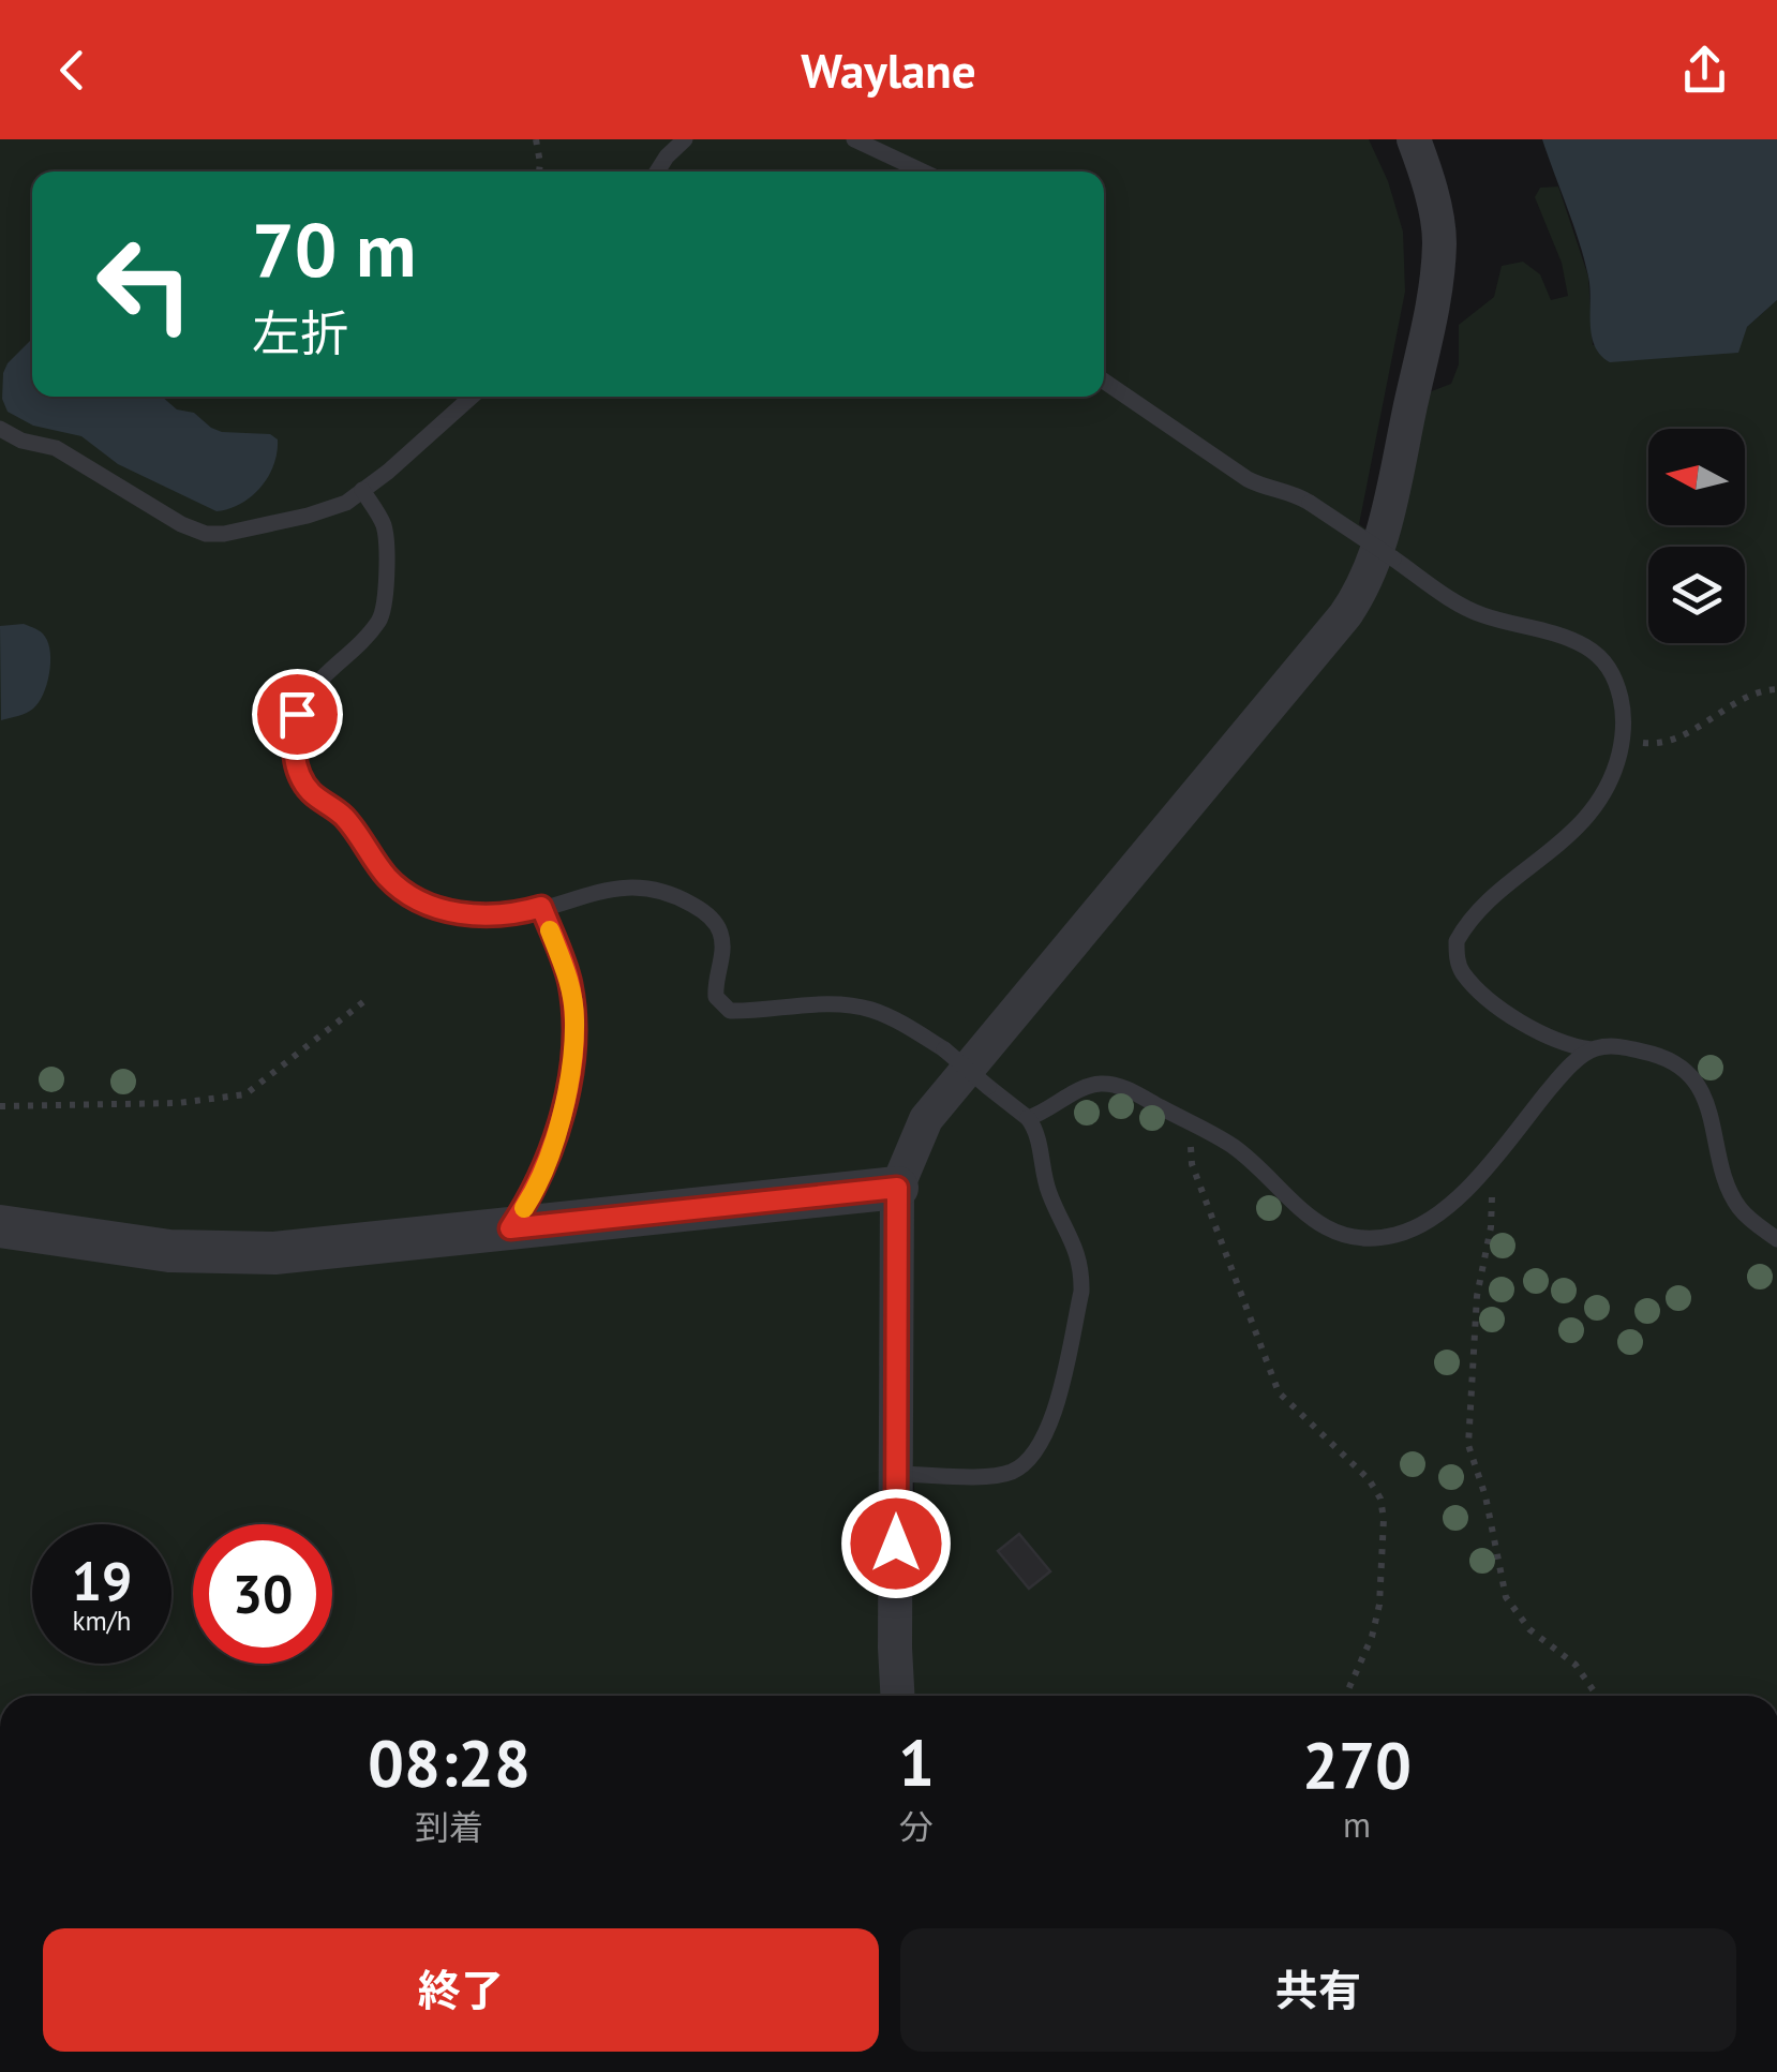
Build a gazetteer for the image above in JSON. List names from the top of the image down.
{
  "north": "left",
  "page": {
    "header": "Waylane",
    "turn": ["70 m", "左折"],
    "speed": "19 km/h",
    "limit": "30",
    "eta": [
      "08:28",
      "到着",
      "1",
      "分",
      "270",
      "m"
    ],
    "buttons": ["終了", "共有"]
  }
}
